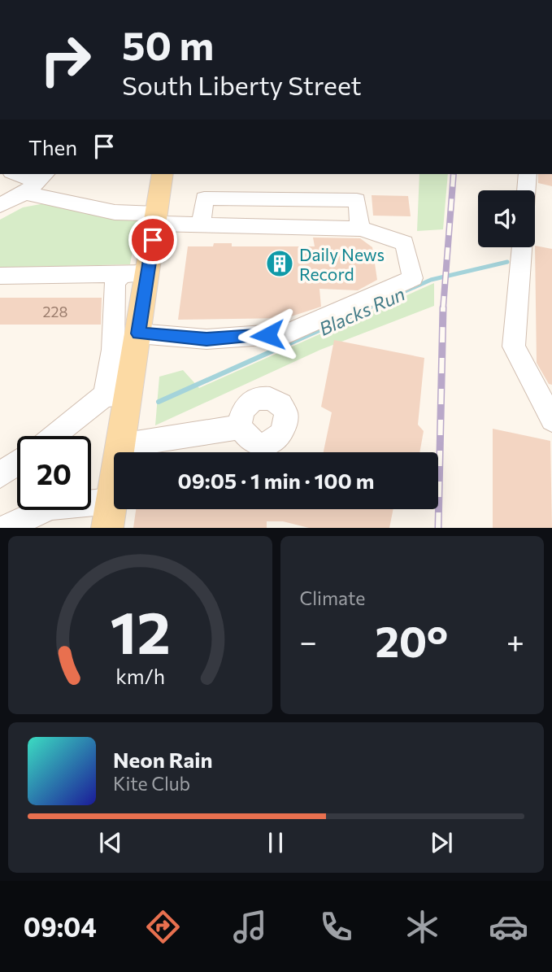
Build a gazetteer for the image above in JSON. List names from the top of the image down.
{
  "water": ["Blacks Run"],
  "places": {
    "building": ["Daily News Record"]
  },
  "house_numbers": ["228"],
  "page": {
    "turn": ["50 m", "South Liberty Street"],
    "then": "Then",
    "limit": "20",
    "trip": "09:05 · 1 min · 100 m",
    "tile": "Climate",
    "heat": ["−", "20°", "+"],
    "song": ["Neon Rain", "Kite Club"],
    "tabs": "09:04",
    "gauge": ["12", "km/h"]
  }
}
